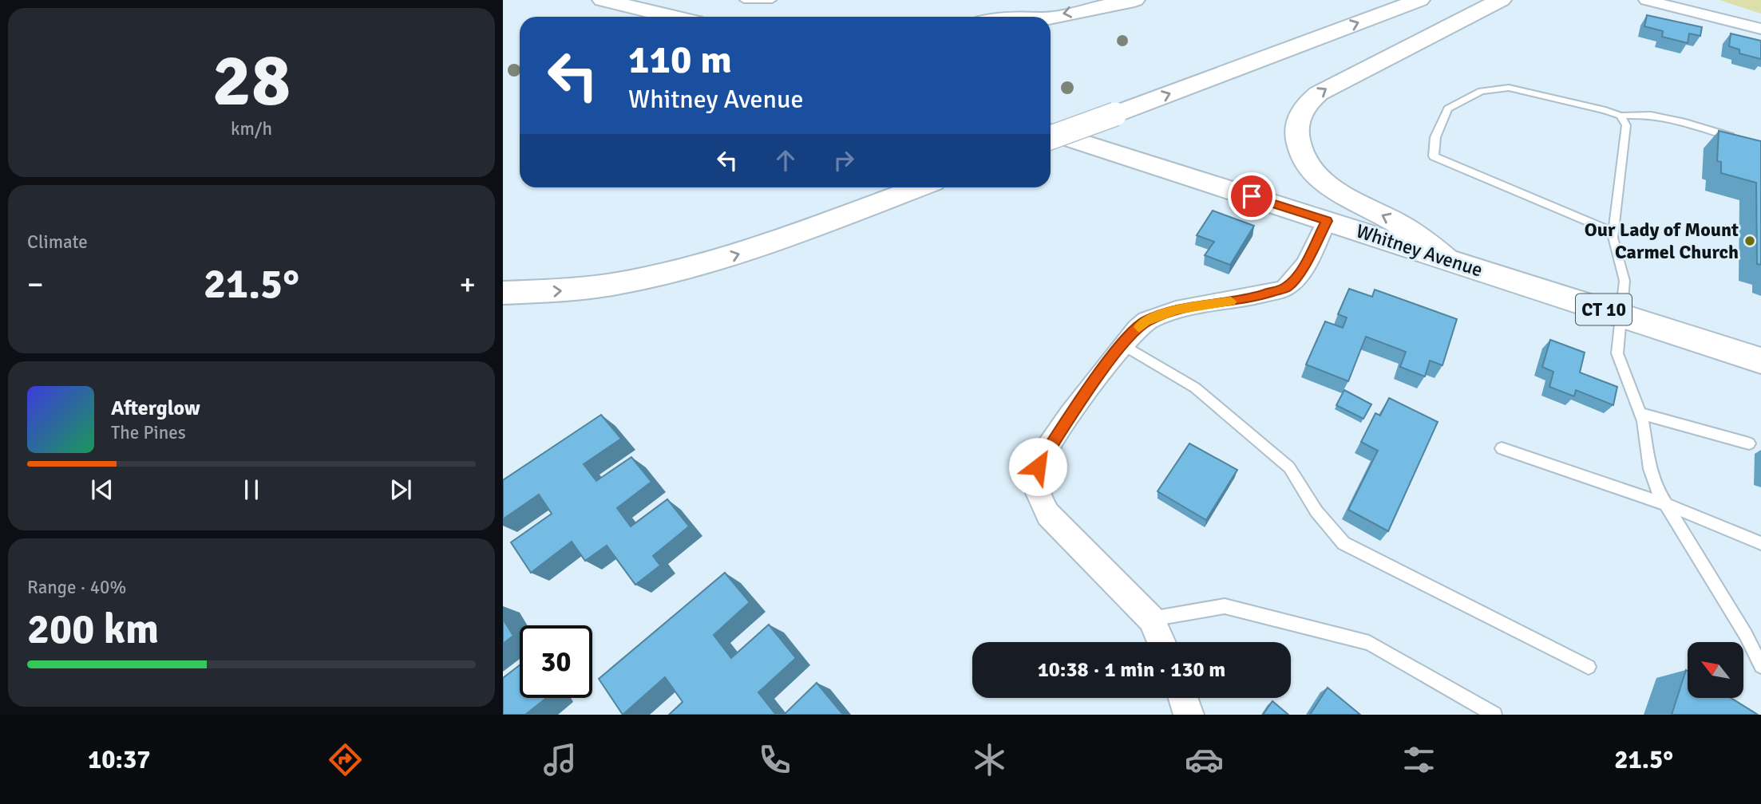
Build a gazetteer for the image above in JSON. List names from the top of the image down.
{
  "streets": {
    "main road": ["Whitney Avenue", "CT 10"]
  },
  "places": ["Our Lady of Mount Carmel Church"],
  "north": "top left",
  "page": {
    "tile": [
      ["28", "km/h"],
      "Climate",
      ["Range · 40%", "200 km"]
    ],
    "turn": ["110 m", "Whitney Avenue"],
    "heat": ["−", "21.5°", "+"],
    "song": ["Afterglow", "The Pines"],
    "limit": "30",
    "trip": "10:38 · 1 min · 130 m",
    "tabs": ["10:37", "21.5°"]
  }
}
